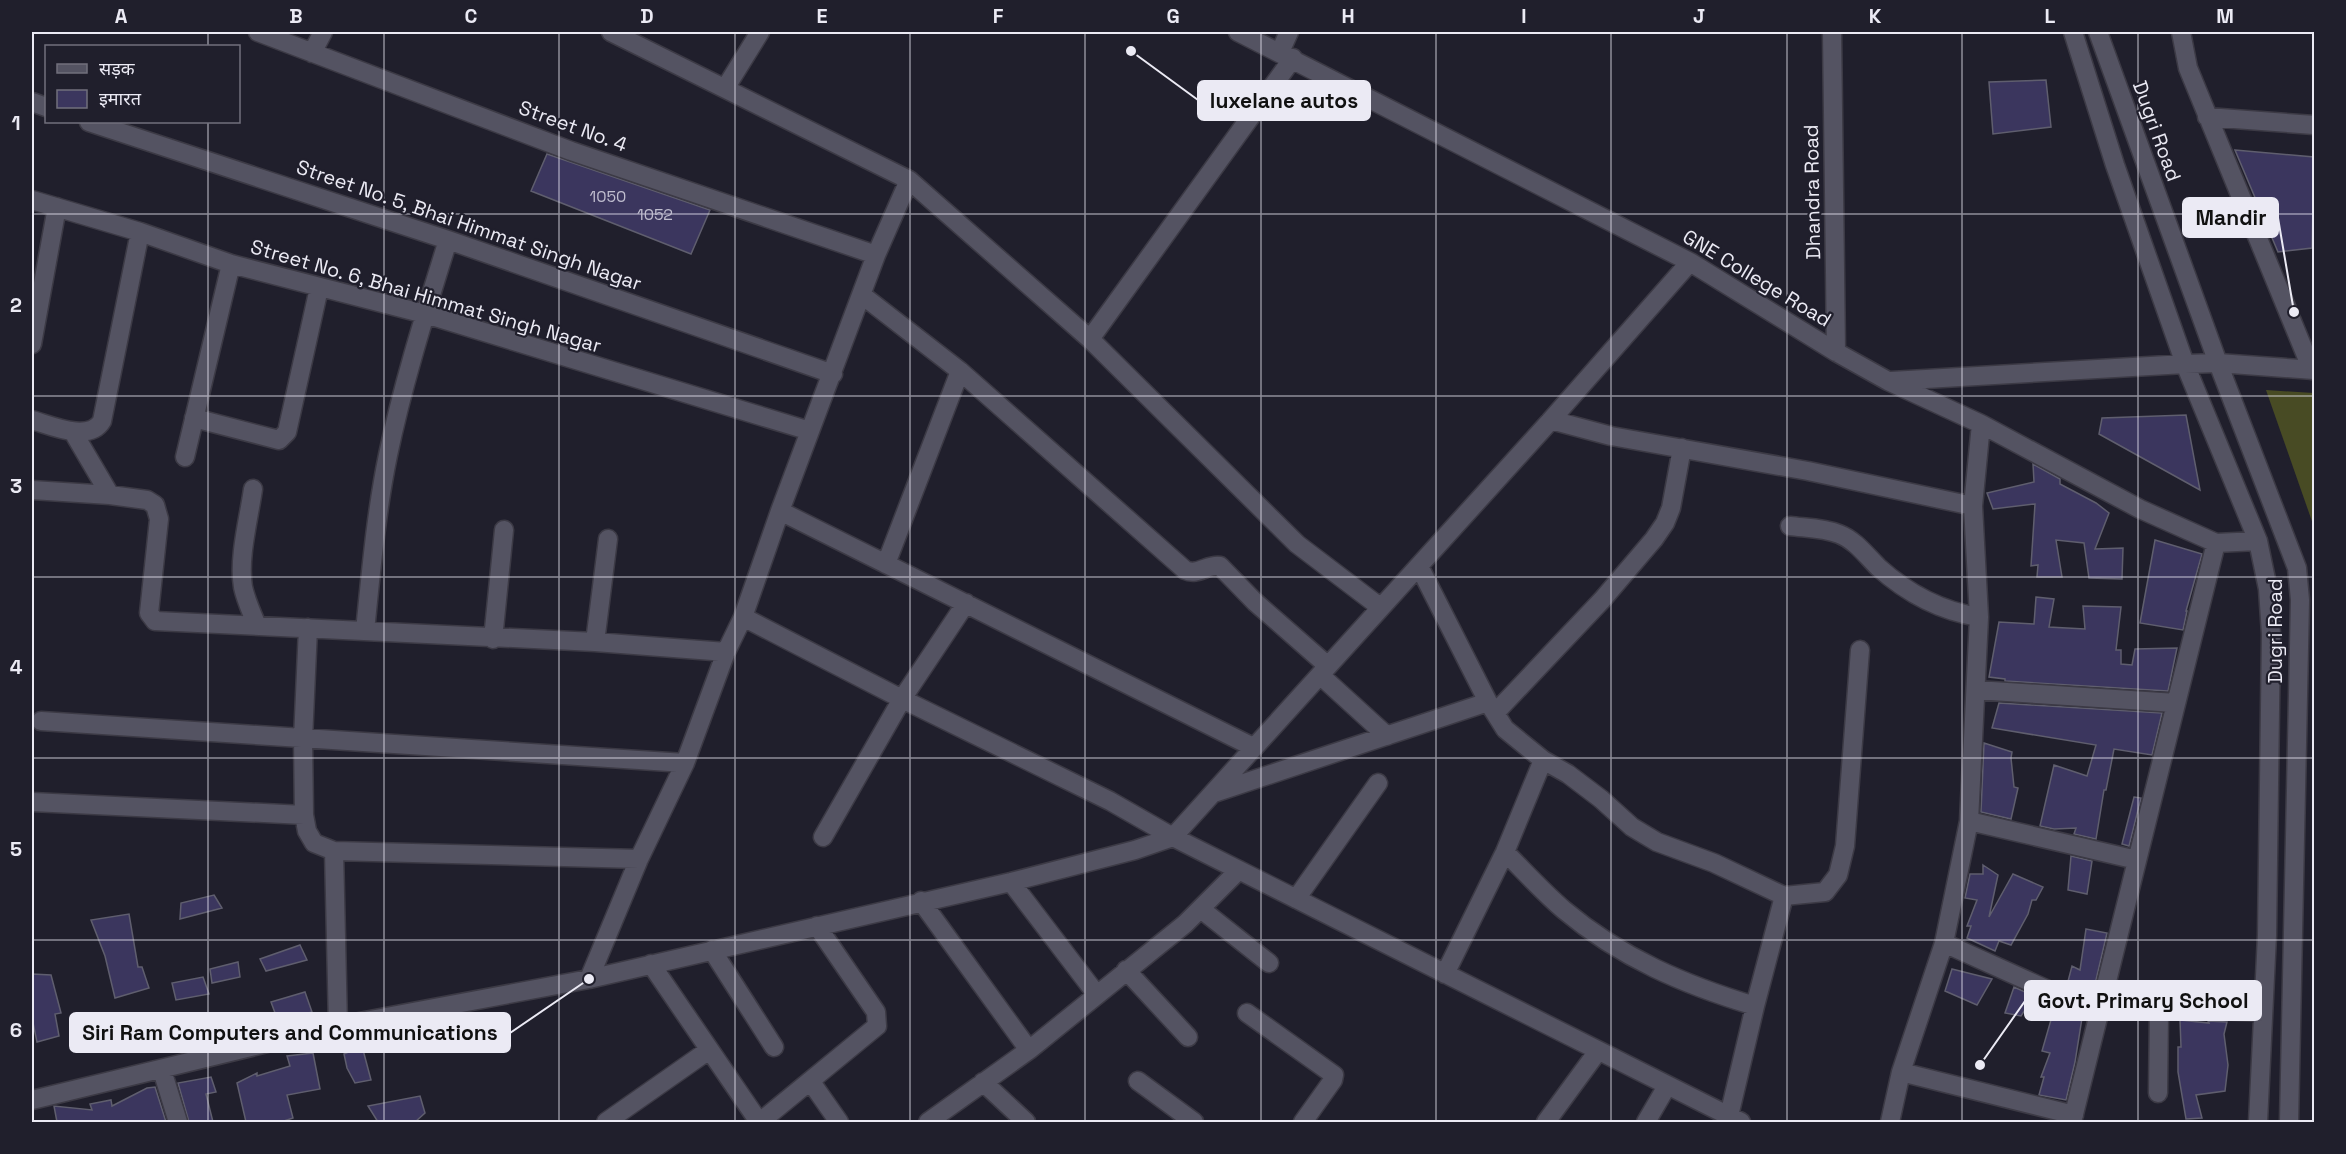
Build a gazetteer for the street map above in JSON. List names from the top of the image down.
{
  "streets": {
    "street": [
      "Street No. 4",
      "Dugri Road",
      "Dhandra Road",
      "Street No. 5, Bhai Himmat Singh Nagar",
      "GNE College Road",
      "Street No. 6, Bhai Himmat Singh Nagar"
    ]
  },
  "crossings": [
    ["Dugri Road", "GNE College Road"],
    ["Dhandra Road", "GNE College Road"]
  ],
  "places": [
    "luxelane autos",
    "Mandir",
    "Siri Ram Computers and Communications",
    "Govt. Primary School"
  ],
  "house_numbers": ["1050", "1052"],
  "legend": ["सड़क", "इमारत"],
  "grid": {
    "columns": [
      "A",
      "B",
      "C",
      "D",
      "E",
      "F",
      "G",
      "H",
      "I",
      "J",
      "K",
      "L",
      "M"
    ],
    "rows": [
      "1",
      "2",
      "3",
      "4",
      "5",
      "6"
    ]
  }
}
